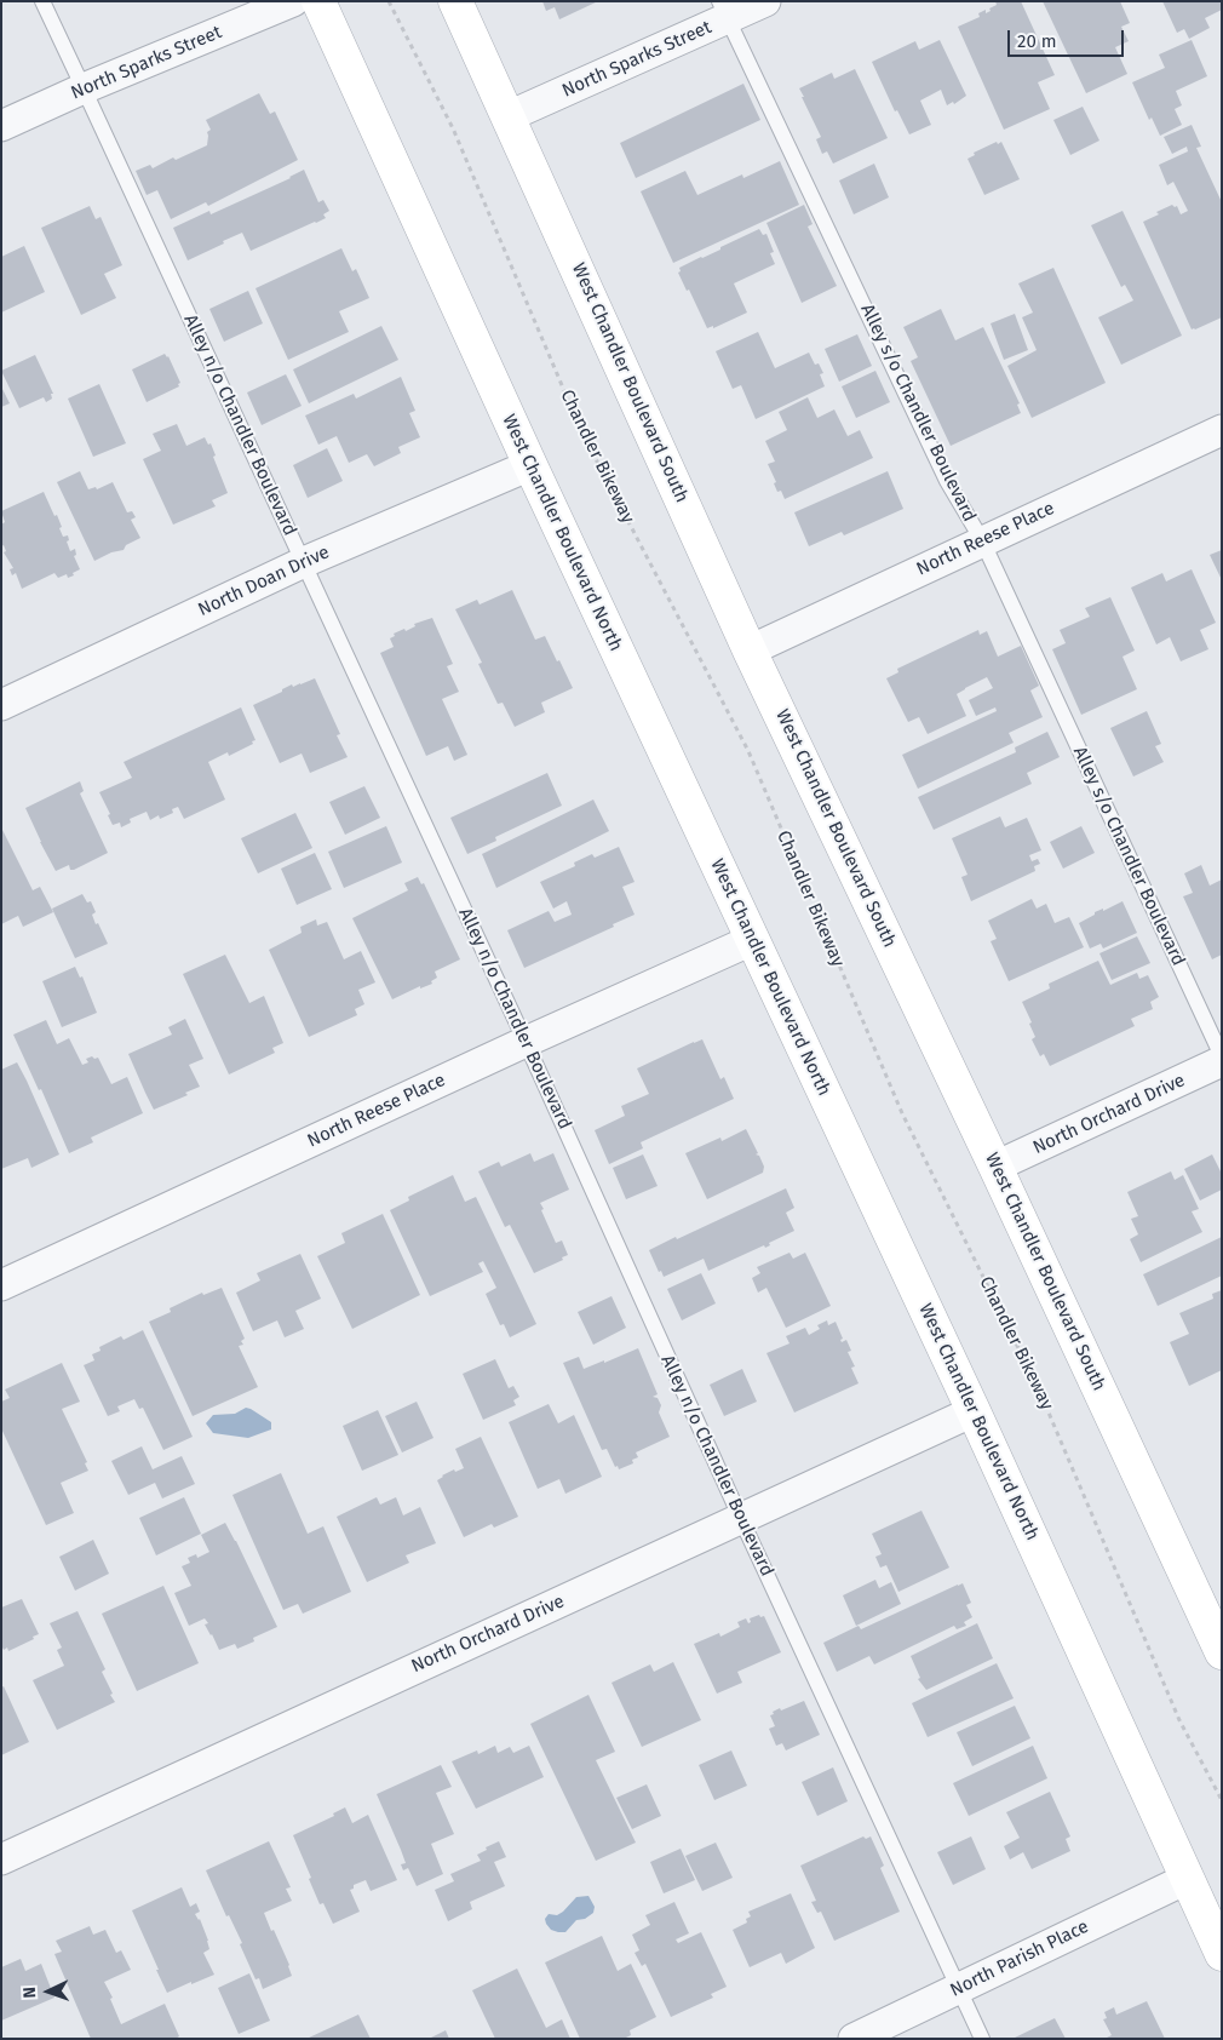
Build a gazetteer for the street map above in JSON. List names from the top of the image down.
{
  "streets": {
    "main road": ["West Chandler Boulevard South", "West Chandler Boulevard North"],
    "street": [
      "North Sparks Street",
      "North Reese Place",
      "North Doan Drive",
      "North Orchard Drive",
      "North Parish Place"
    ],
    "lane": ["Alley s/o Chandler Boulevard", "Alley n/o Chandler Boulevard"],
    "path": ["Chandler Bikeway"]
  },
  "crossings": [
    ["North Sparks Street", "West Chandler Boulevard South"],
    ["North Sparks Street", "Alley s/o Chandler Boulevard"],
    ["North Sparks Street", "Alley n/o Chandler Boulevard"],
    ["West Chandler Boulevard South", "North Reese Place"],
    ["West Chandler Boulevard South", "North Orchard Drive"],
    ["Alley s/o Chandler Boulevard", "North Reese Place"],
    ["Alley n/o Chandler Boulevard", "North Reese Place"],
    ["Alley n/o Chandler Boulevard", "North Doan Drive"],
    ["Alley n/o Chandler Boulevard", "North Orchard Drive"],
    ["Alley n/o Chandler Boulevard", "North Parish Place"],
    ["West Chandler Boulevard North", "North Reese Place"],
    ["West Chandler Boulevard North", "North Doan Drive"],
    ["West Chandler Boulevard North", "North Orchard Drive"],
    ["West Chandler Boulevard North", "North Parish Place"]
  ],
  "scale_bar": "20 m",
  "north": "left"
}
